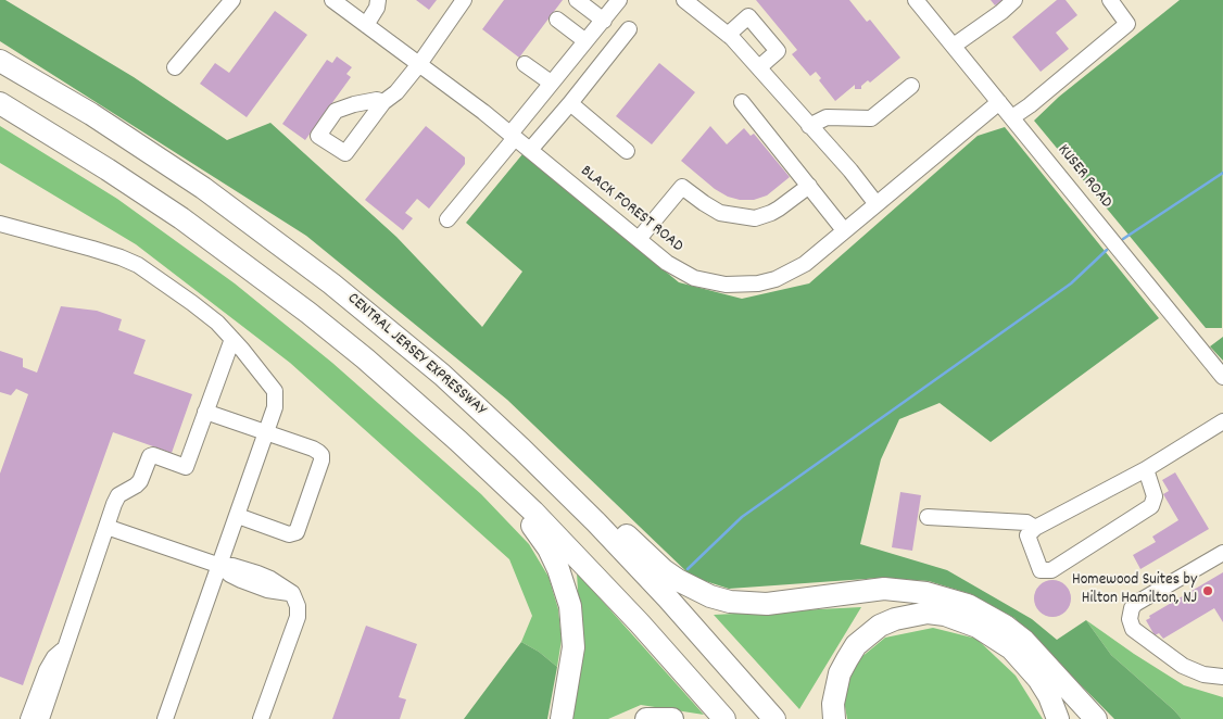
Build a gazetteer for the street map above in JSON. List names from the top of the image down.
{
  "streets": {
    "highway": ["CENTRAL JERSEY EXPRESSWAY"],
    "street": ["KUSER ROAD", "BLACK FOREST ROAD"]
  },
  "crossings": [
    ["KUSER ROAD", "BLACK FOREST ROAD"]
  ],
  "places": ["Homewood Suites by Hilton Hamilton, NJ"]
}
